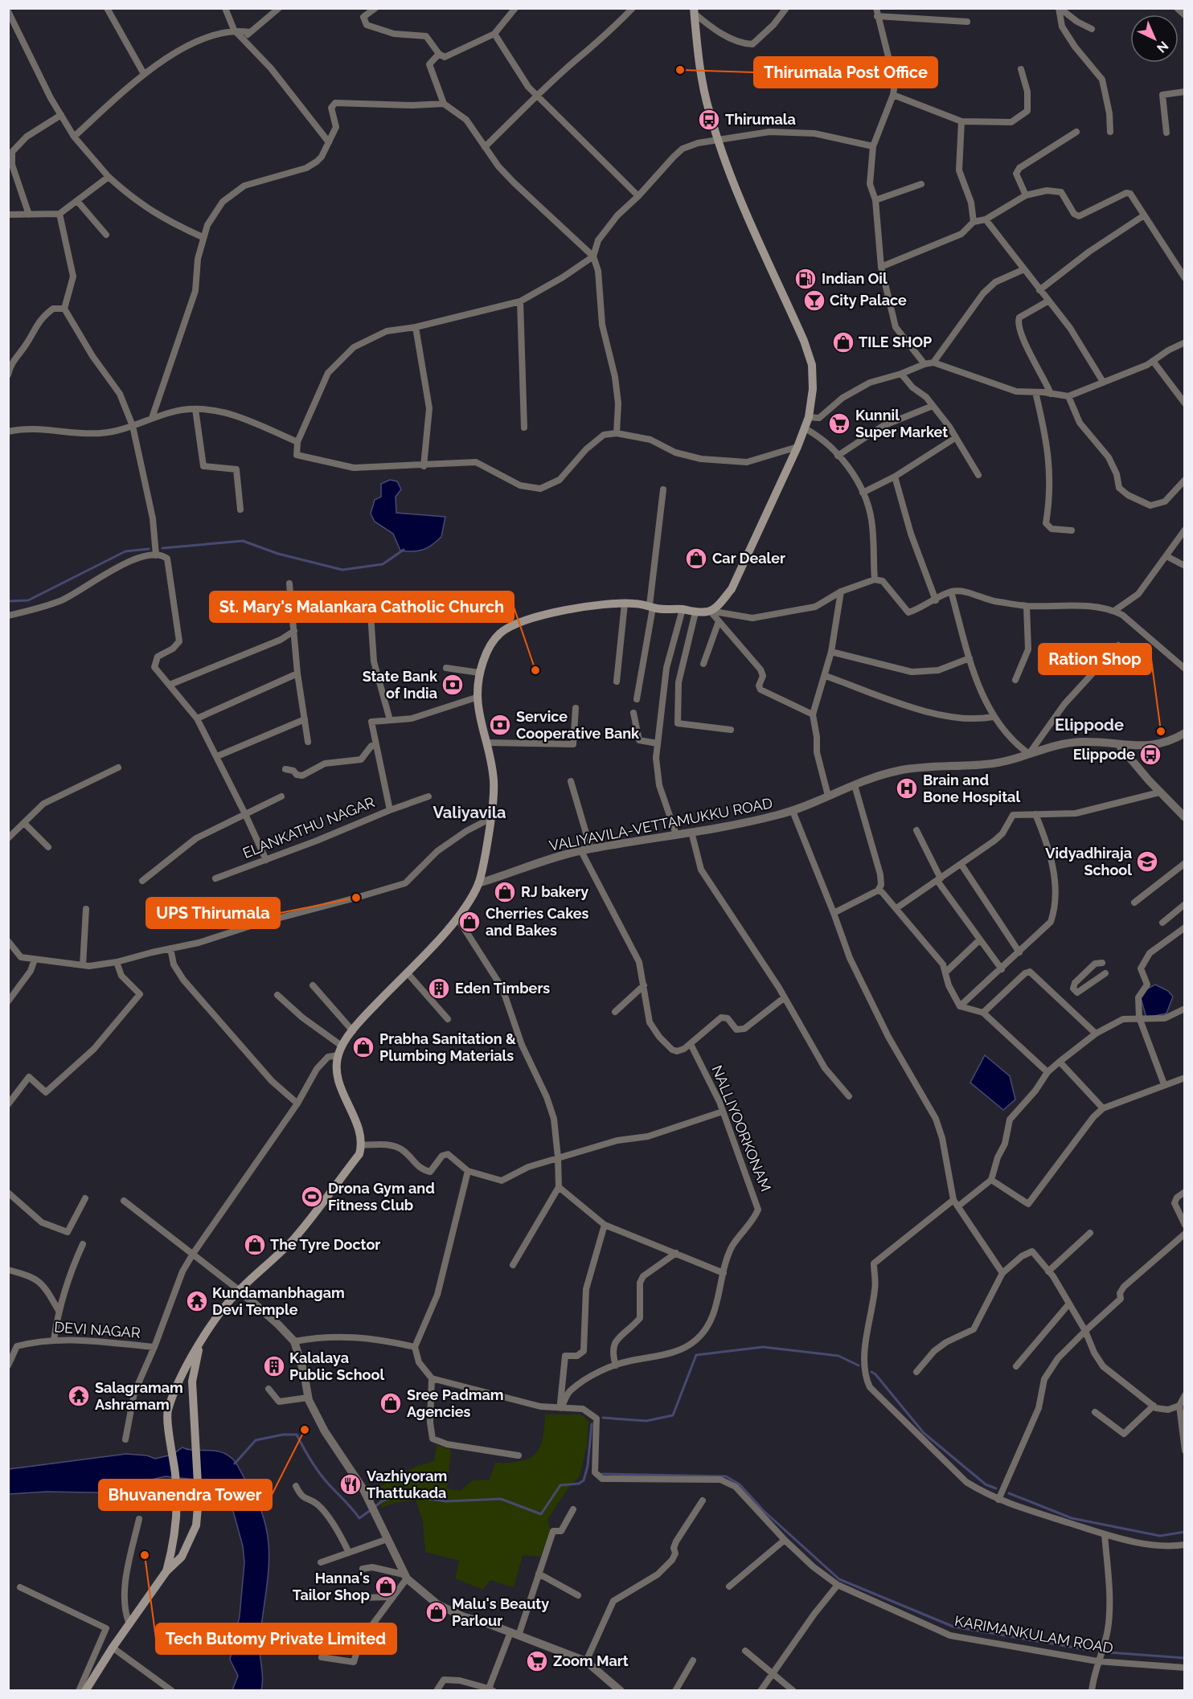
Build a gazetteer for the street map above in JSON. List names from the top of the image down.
{
  "streets": {
    "street": [
      "VALIYAVILA-VETTAMUKKU ROAD",
      "ELANKATHU NAGAR",
      "NALLIYOORKONAM",
      "DEVI NAGAR",
      "KARIMANKULAM ROAD"
    ]
  },
  "crossings": [
    ["NALLIYOORKONAM", "KARIMANKULAM ROAD"]
  ],
  "districts": ["Elippode", "Valiyavila"],
  "places": {
    "other": [
      "Thirumala Post Office",
      "St. Mary's Malankara Catholic Church",
      "Ration Shop",
      "UPS Thirumala",
      "Bhuvanendra Tower",
      "Tech Butomy Private Limited"
    ],
    "bus stop": ["Thirumala", "Elippode"],
    "fuel station": ["Indian Oil"],
    "bar": ["City Palace"],
    "shop": [
      "TILE SHOP",
      "Car Dealer",
      "RJ bakery",
      "Cherries Cakes and Bakes",
      "Prabha Sanitation & Plumbing Materials",
      "The Tyre Doctor",
      "Sree Padmam Agencies",
      "Hanna's Tailor Shop",
      "Malu's Beauty Parlour"
    ],
    "supermarket": ["Kunnil Super Market", "Zoom Mart"],
    "bank": ["State Bank of India", "Service Cooperative Bank"],
    "hospital": ["Brain and Bone Hospital"],
    "school or university": ["Vidyadhiraja School"],
    "building": ["Eden Timbers", "Kalalaya Public School"],
    "sports": ["Drona Gym and Fitness Club"],
    "temple": ["Kundamanbhagam Devi Temple", "Salagramam Ashramam"],
    "restaurant": ["Vazhiyoram Thattukada"]
  },
  "north": "bottom right"
}
